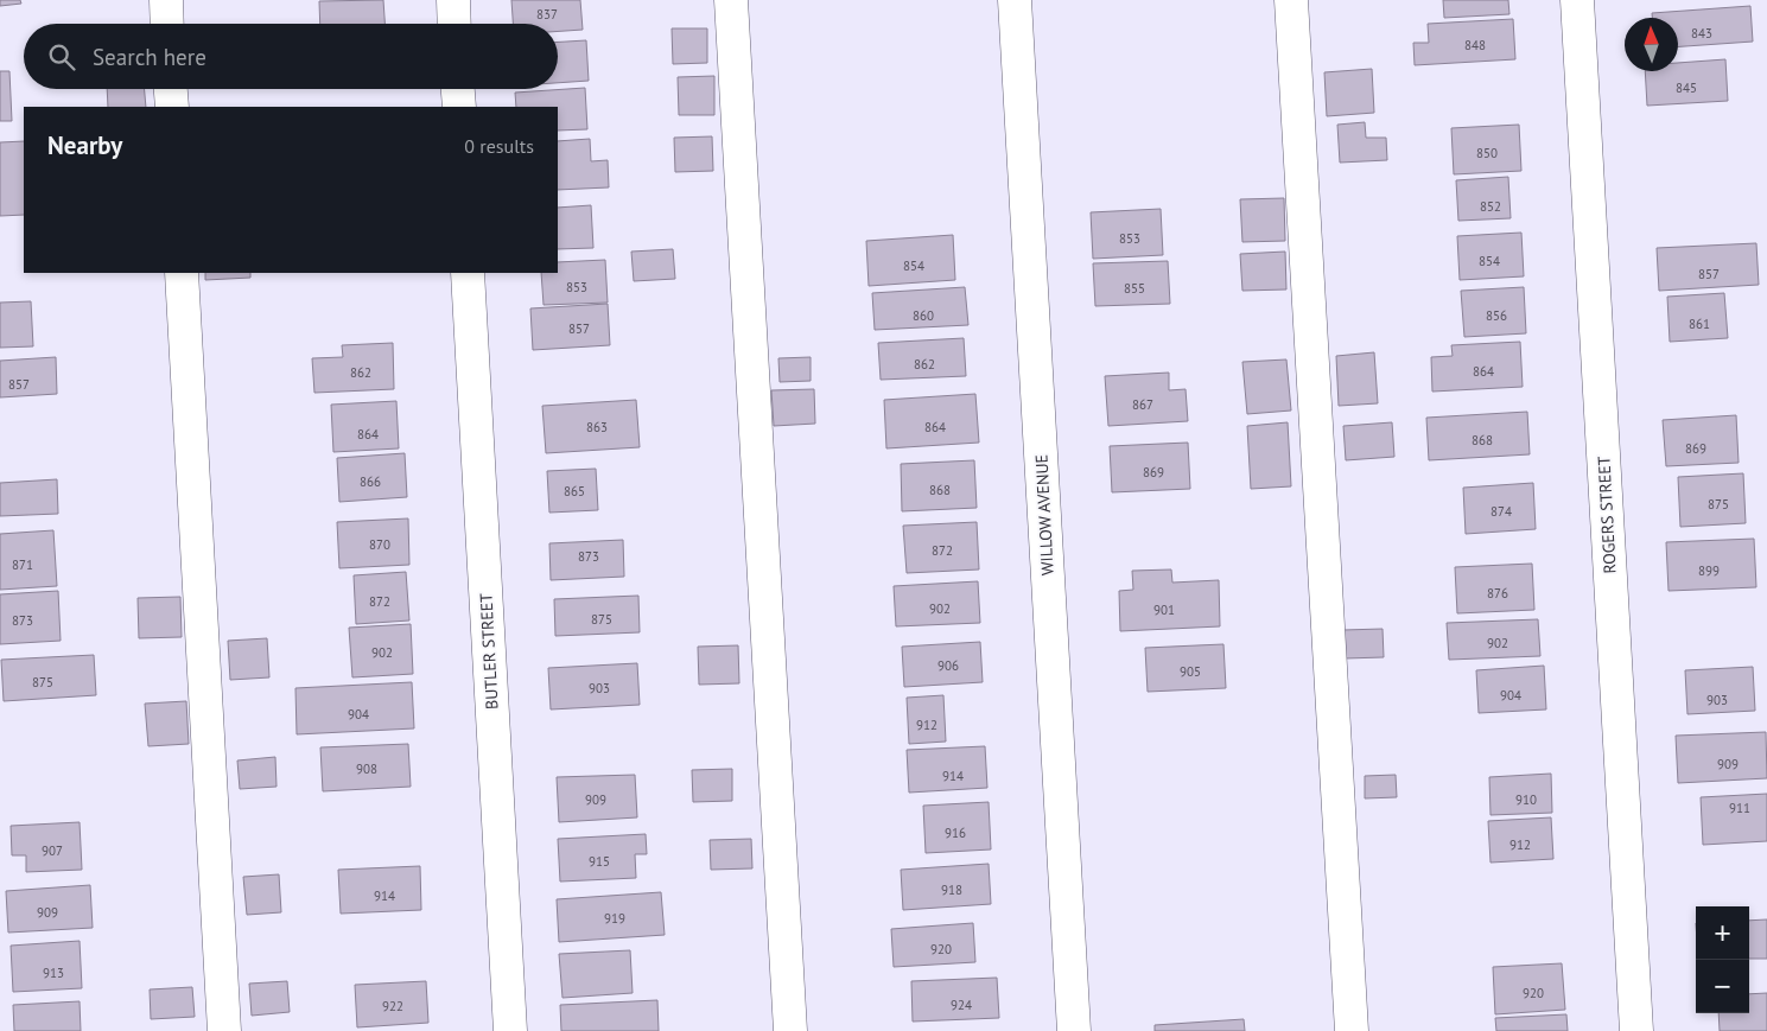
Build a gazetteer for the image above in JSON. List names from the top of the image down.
{
  "streets": {
    "street": ["WILLOW AVENUE", "ROGERS STREET", "BUTLER STREET"]
  },
  "house_numbers": [
    "837",
    "843",
    "848",
    "845",
    "850",
    "852",
    "853",
    "854",
    "854",
    "857",
    "853",
    "855",
    "860",
    "856",
    "861",
    "857",
    "862",
    "864",
    "862",
    "857",
    "867",
    "863",
    "864",
    "864",
    "868",
    "869",
    "869",
    "866",
    "868",
    "865",
    "875",
    "874",
    "870",
    "872",
    "873",
    "871",
    "899",
    "876",
    "872",
    "902",
    "901",
    "875",
    "873",
    "902",
    "902",
    "906",
    "905",
    "875",
    "903",
    "904",
    "903",
    "904",
    "912",
    "909",
    "908",
    "914",
    "909",
    "910",
    "911",
    "916",
    "912",
    "907",
    "915",
    "918",
    "914",
    "909",
    "919",
    "920",
    "913",
    "920",
    "924",
    "922"
  ],
  "north": "top",
  "page": {
    "search": "Search here",
    "heading": ["Nearby", "0 results"],
    "map_buttons": ["+", "−"]
  }
}
